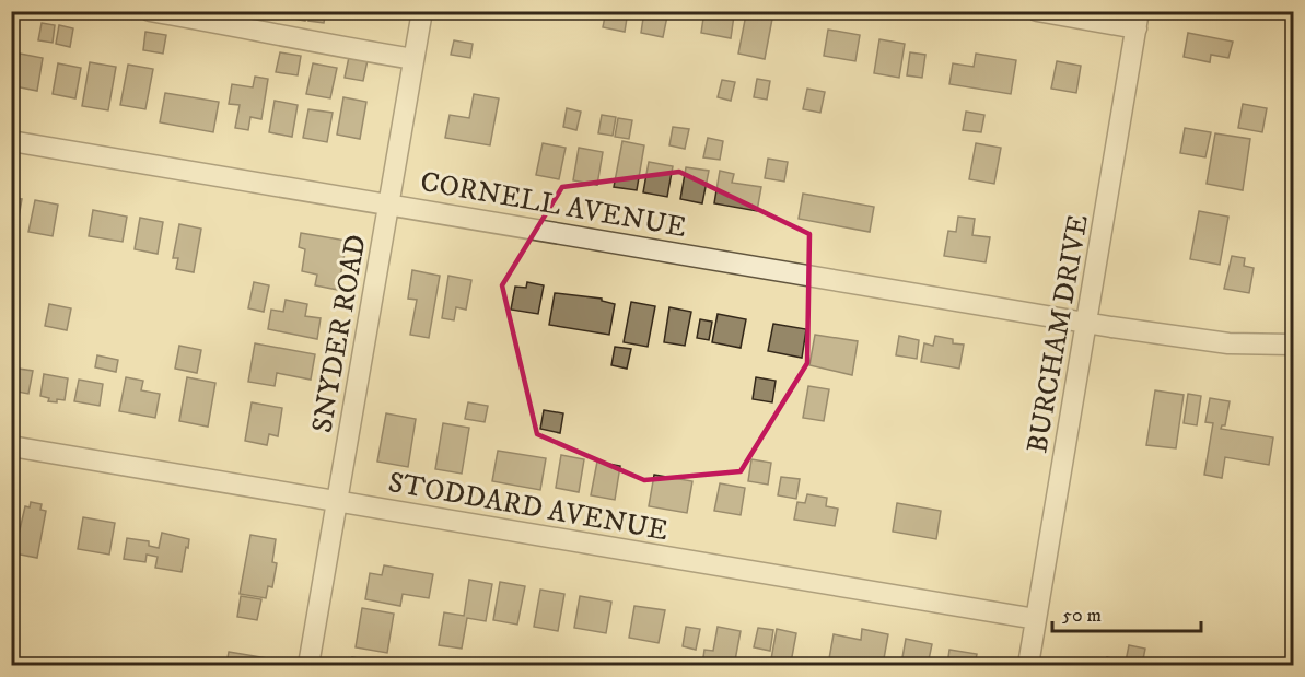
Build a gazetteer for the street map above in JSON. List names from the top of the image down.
{
  "streets": {
    "street": [
      "CORNELL AVENUE",
      "SNYDER ROAD",
      "BURCHAM DRIVE",
      "STODDARD AVENUE"
    ]
  },
  "crossings": [
    ["CORNELL AVENUE", "SNYDER ROAD"],
    ["CORNELL AVENUE", "BURCHAM DRIVE"],
    ["SNYDER ROAD", "STODDARD AVENUE"],
    ["BURCHAM DRIVE", "STODDARD AVENUE"]
  ],
  "scale_bar": "50 m"
}
